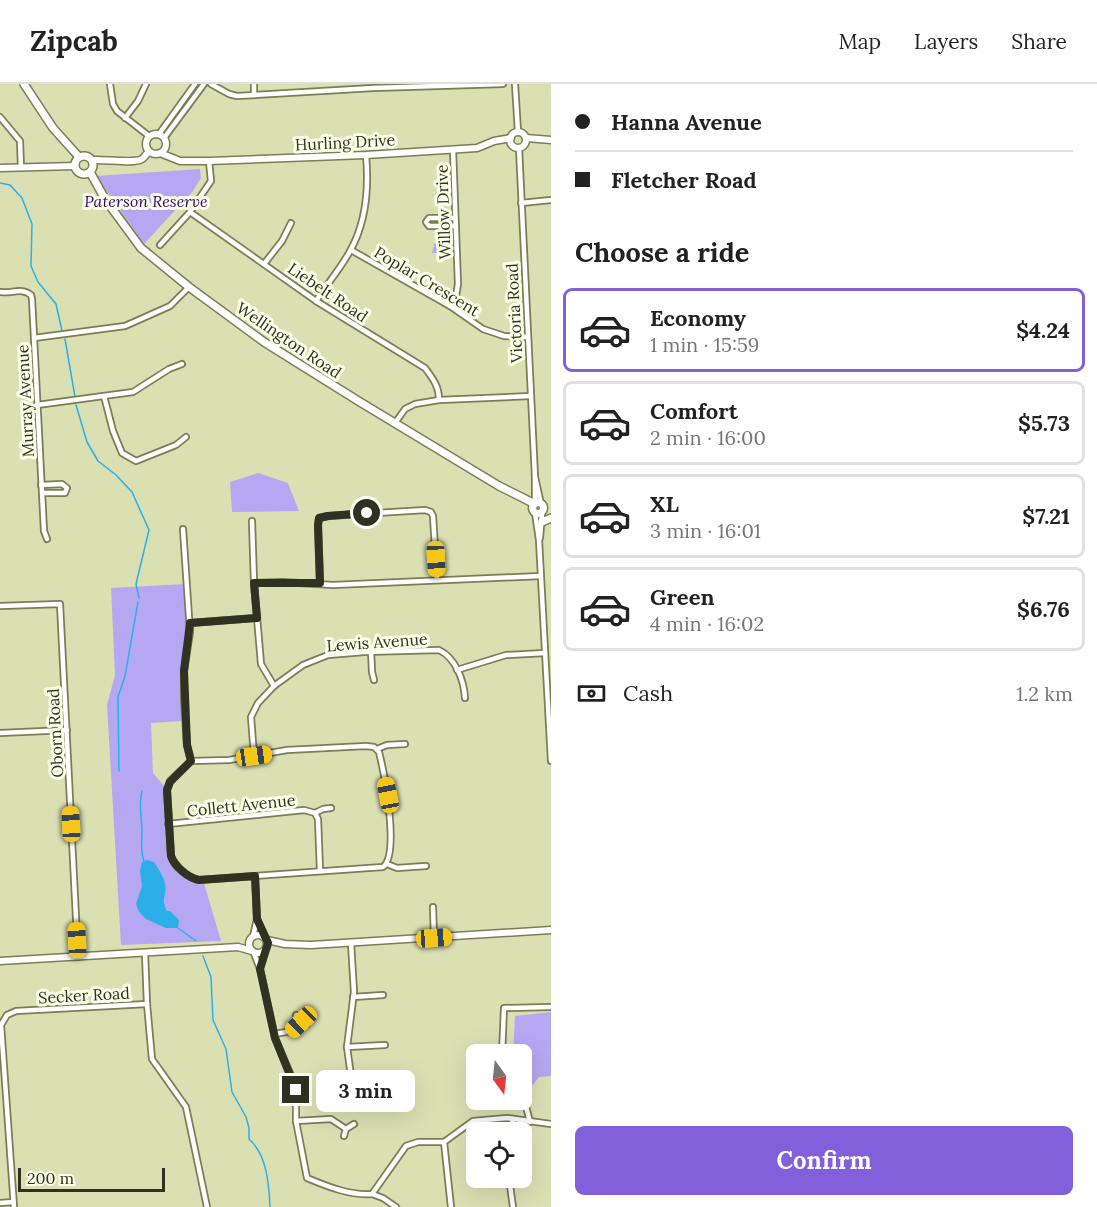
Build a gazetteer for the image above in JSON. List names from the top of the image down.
{
  "streets": {
    "main road": ["Wellington Road"],
    "street": [
      "Hurling Drive",
      "Willow Drive",
      "Poplar Crescent",
      "Liebelt Road",
      "Victoria Road",
      "Murray Avenue",
      "Lewis Avenue",
      "Oborn Road",
      "Collett Avenue",
      "Secker Road"
    ]
  },
  "crossings": [
    ["Hurling Drive", "Willow Drive"],
    ["Hurling Drive", "Victoria Road"],
    ["Willow Drive", "Poplar Crescent"],
    ["Poplar Crescent", "Victoria Road"],
    ["Victoria Road", "Wellington Road"]
  ],
  "parks": ["Paterson Reserve"],
  "scale_bar": "200 m",
  "north": "bottom",
  "page": {
    "header": "Zipcab",
    "nav": ["Map", "Layers", "Share"],
    "banner": ["Hanna Avenue", "Fletcher Road"],
    "heading": "Choose a ride",
    "list": [
      {
        "name": "Economy",
        "note": "1 min · 15:59",
        "value": "$4.24"
      },
      {
        "name": "Comfort",
        "note": "2 min · 16:00",
        "value": "$5.73"
      },
      {
        "name": "XL",
        "note": "3 min · 16:01",
        "value": "$7.21"
      },
      {
        "name": "Green",
        "note": "4 min · 16:02",
        "value": "$6.76"
      }
    ],
    "pay": ["Cash", "1.2 km"],
    "bubble": "3 min",
    "buttons": "Confirm",
    "scale": "200 m"
  }
}
